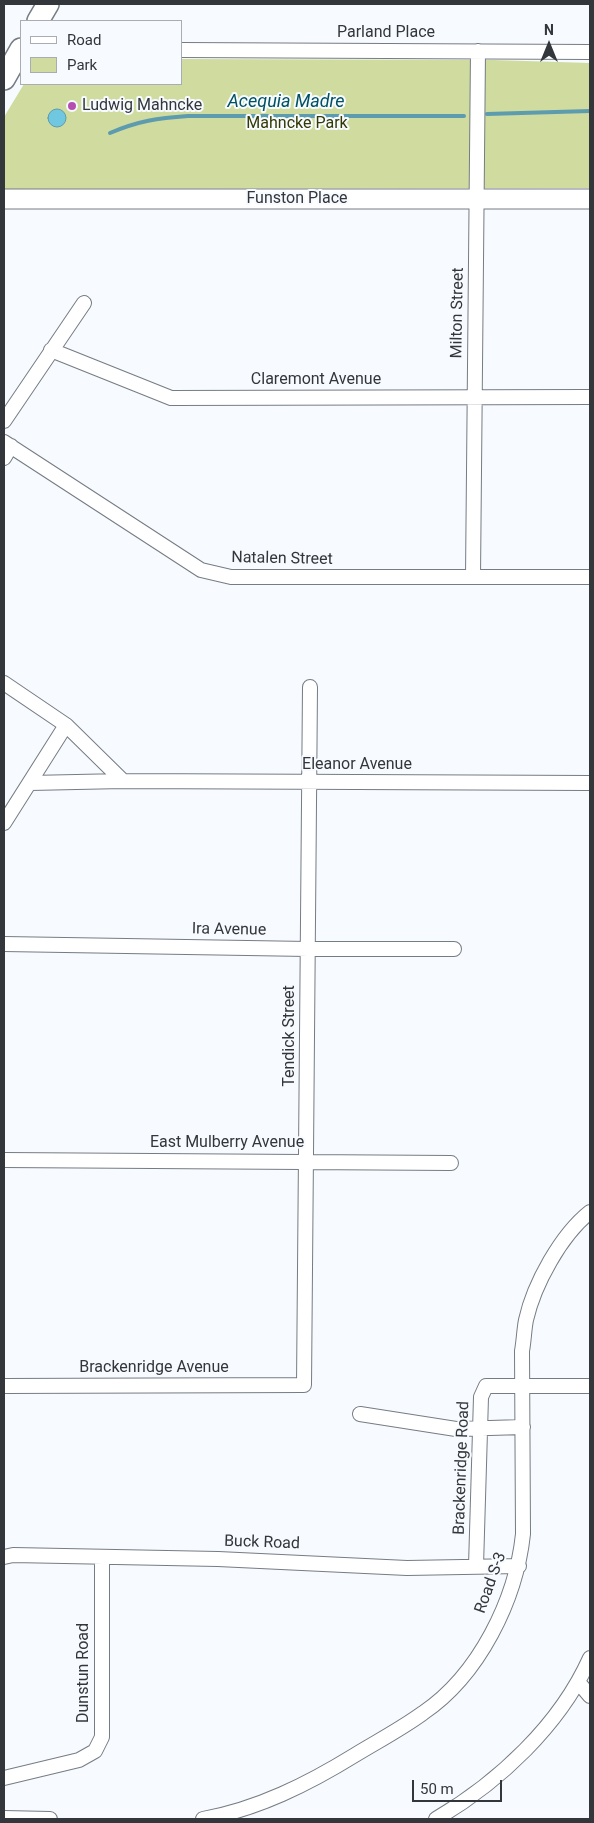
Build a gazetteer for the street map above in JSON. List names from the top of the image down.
{
  "streets": {
    "street": [
      "Parland Place",
      "Funston Place",
      "Milton Street",
      "Claremont Avenue",
      "Natalen Street",
      "Eleanor Avenue",
      "Ira Avenue",
      "Tendick Street",
      "East Mulberry Avenue",
      "Brackenridge Avenue",
      "Brackenridge Road",
      "Buck Road",
      "Road S-3",
      "Dunstun Road"
    ]
  },
  "crossings": [
    ["Parland Place", "Milton Street"],
    ["Funston Place", "Milton Street"],
    ["Milton Street", "Claremont Avenue"],
    ["Milton Street", "Natalen Street"],
    ["Eleanor Avenue", "Tendick Street"],
    ["Ira Avenue", "Tendick Street"],
    ["Tendick Street", "East Mulberry Avenue"],
    ["Tendick Street", "Brackenridge Avenue"],
    ["Brackenridge Road", "Buck Road"],
    ["Brackenridge Road", "Road S-3"],
    ["Buck Road", "Road S-3"],
    ["Buck Road", "Dunstun Road"]
  ],
  "water": ["Acequia Madre"],
  "parks": ["Mahncke Park"],
  "places": ["Ludwig Mahncke"],
  "legend": ["Road", "Park"],
  "scale_bar": "50 m",
  "north": "top"
}
